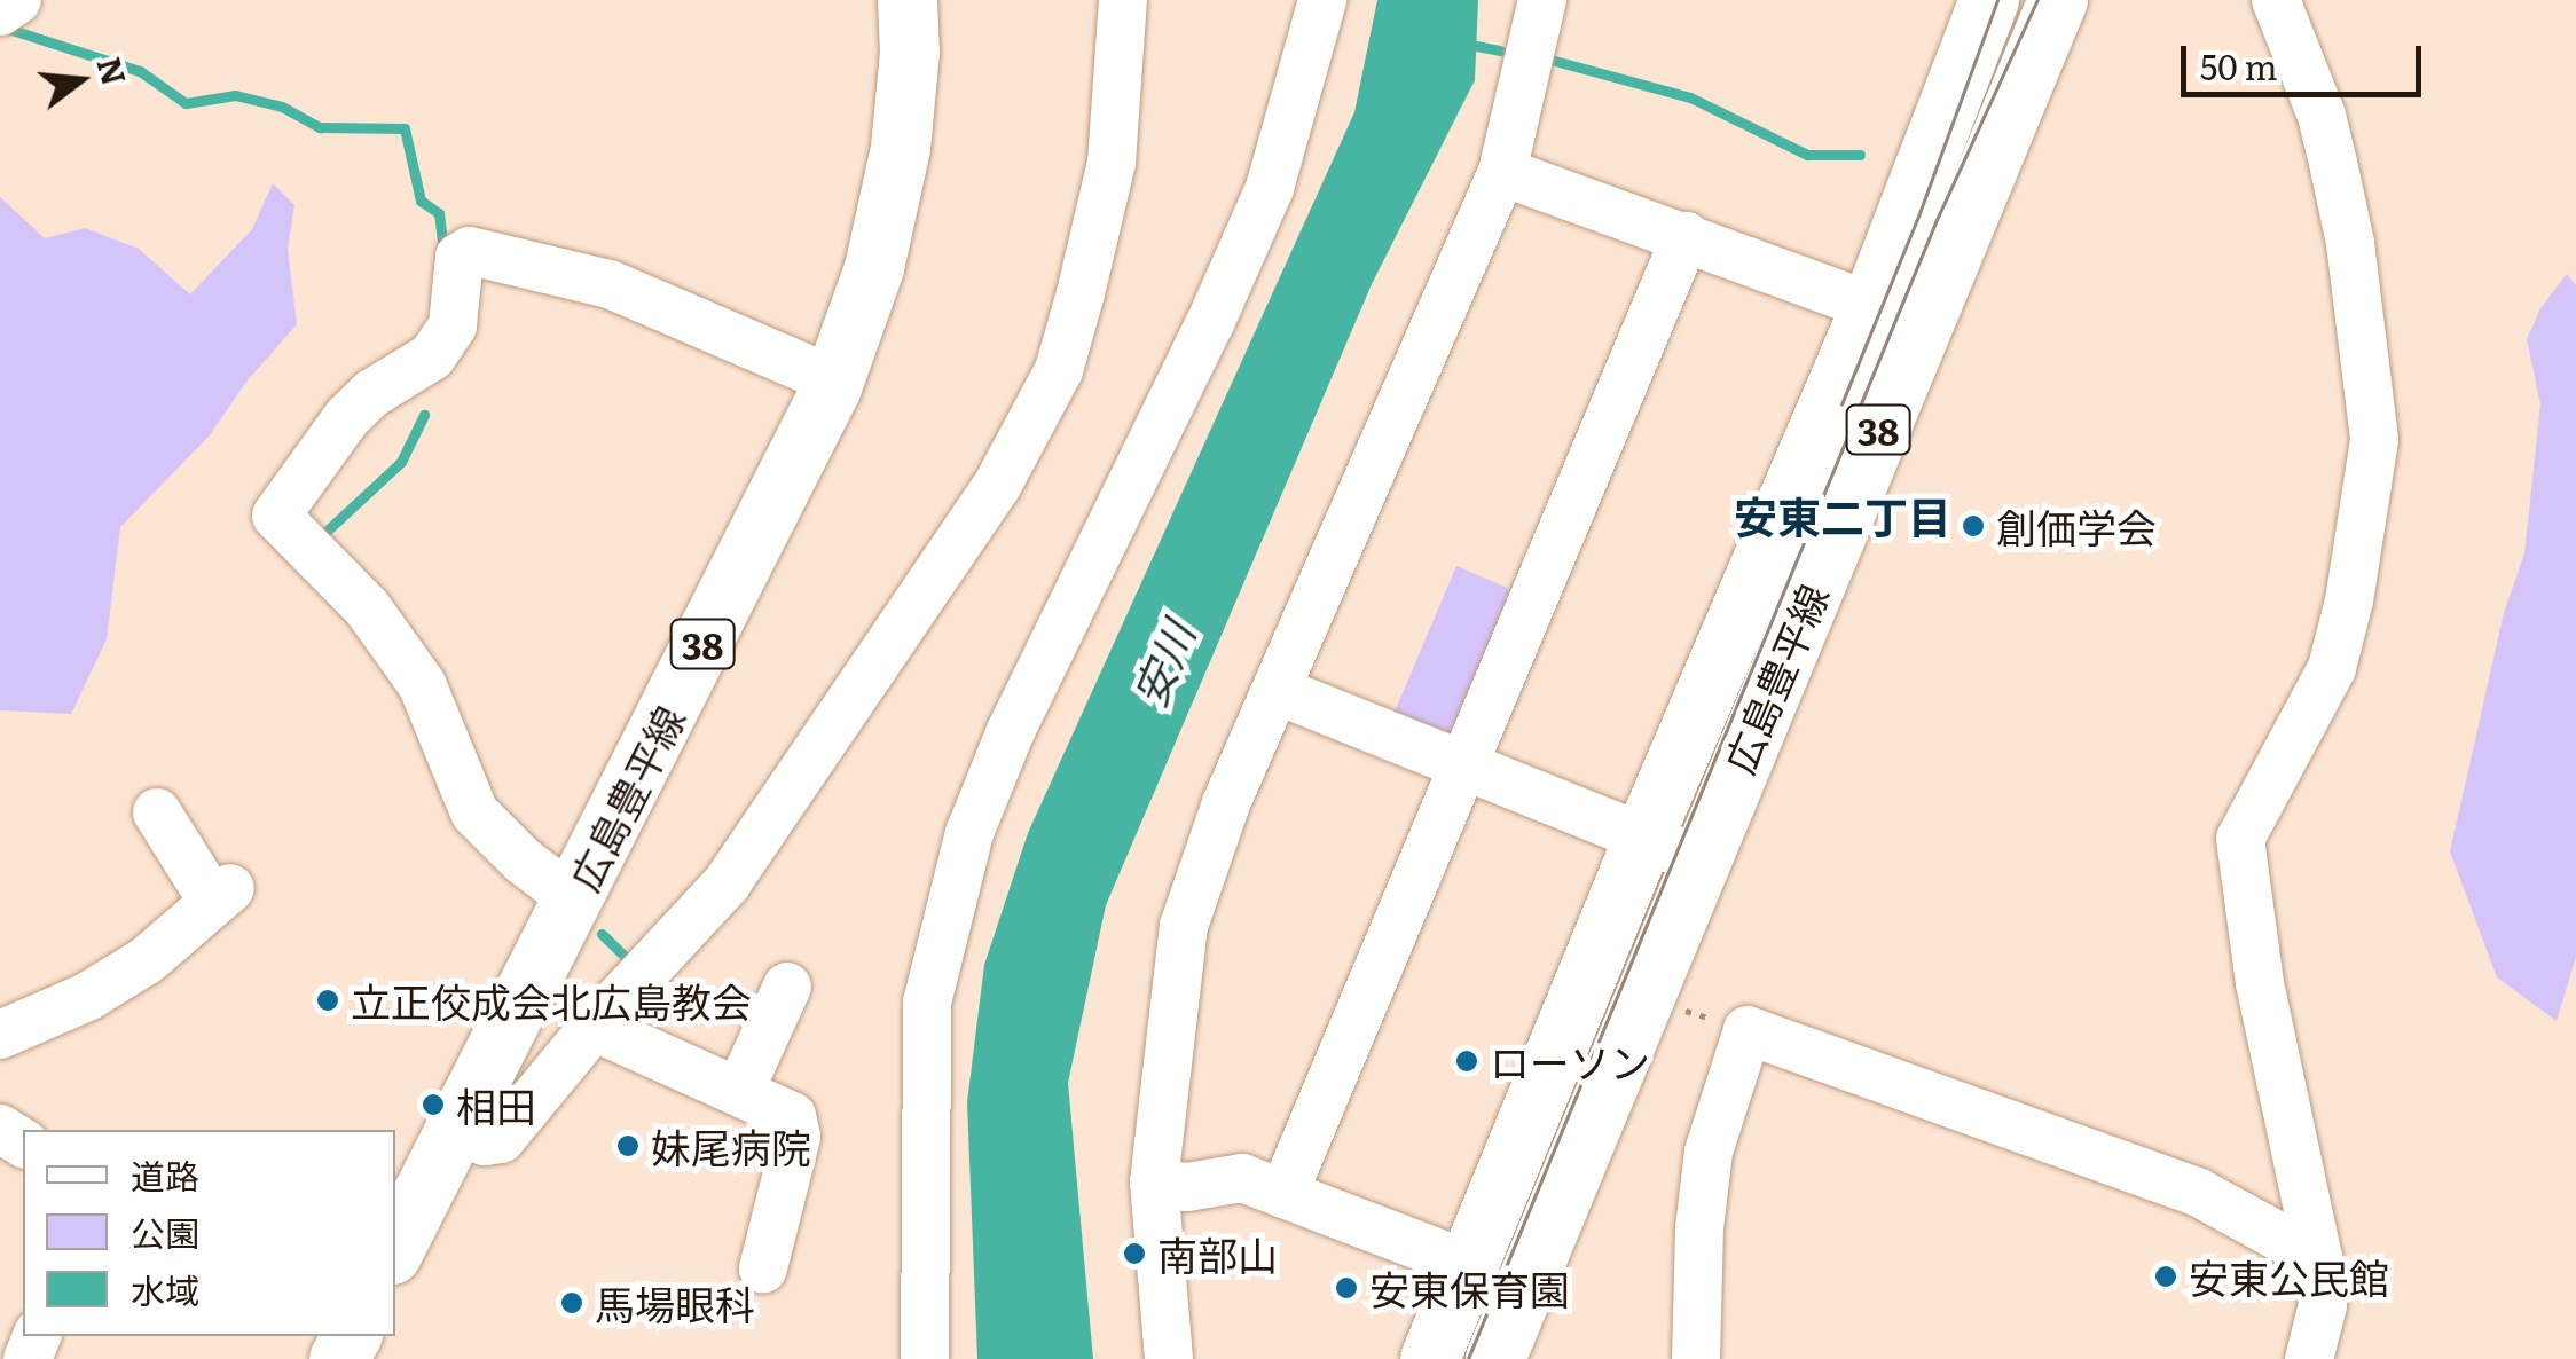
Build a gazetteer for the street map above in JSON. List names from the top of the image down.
{
  "streets": {
    "main road": ["38", "広島豊平線"]
  },
  "districts": ["安東二丁目"],
  "water": ["安川"],
  "places": [
    "創価学会",
    "立正佼成会北広島教会",
    "ローソン",
    "相田",
    "妹尾病院",
    "南部山",
    "安東公民館",
    "安東保育園",
    "馬場眼科"
  ],
  "legend": ["道路", "公園", "水域"],
  "scale_bar": "50 m",
  "north": "right"
}
